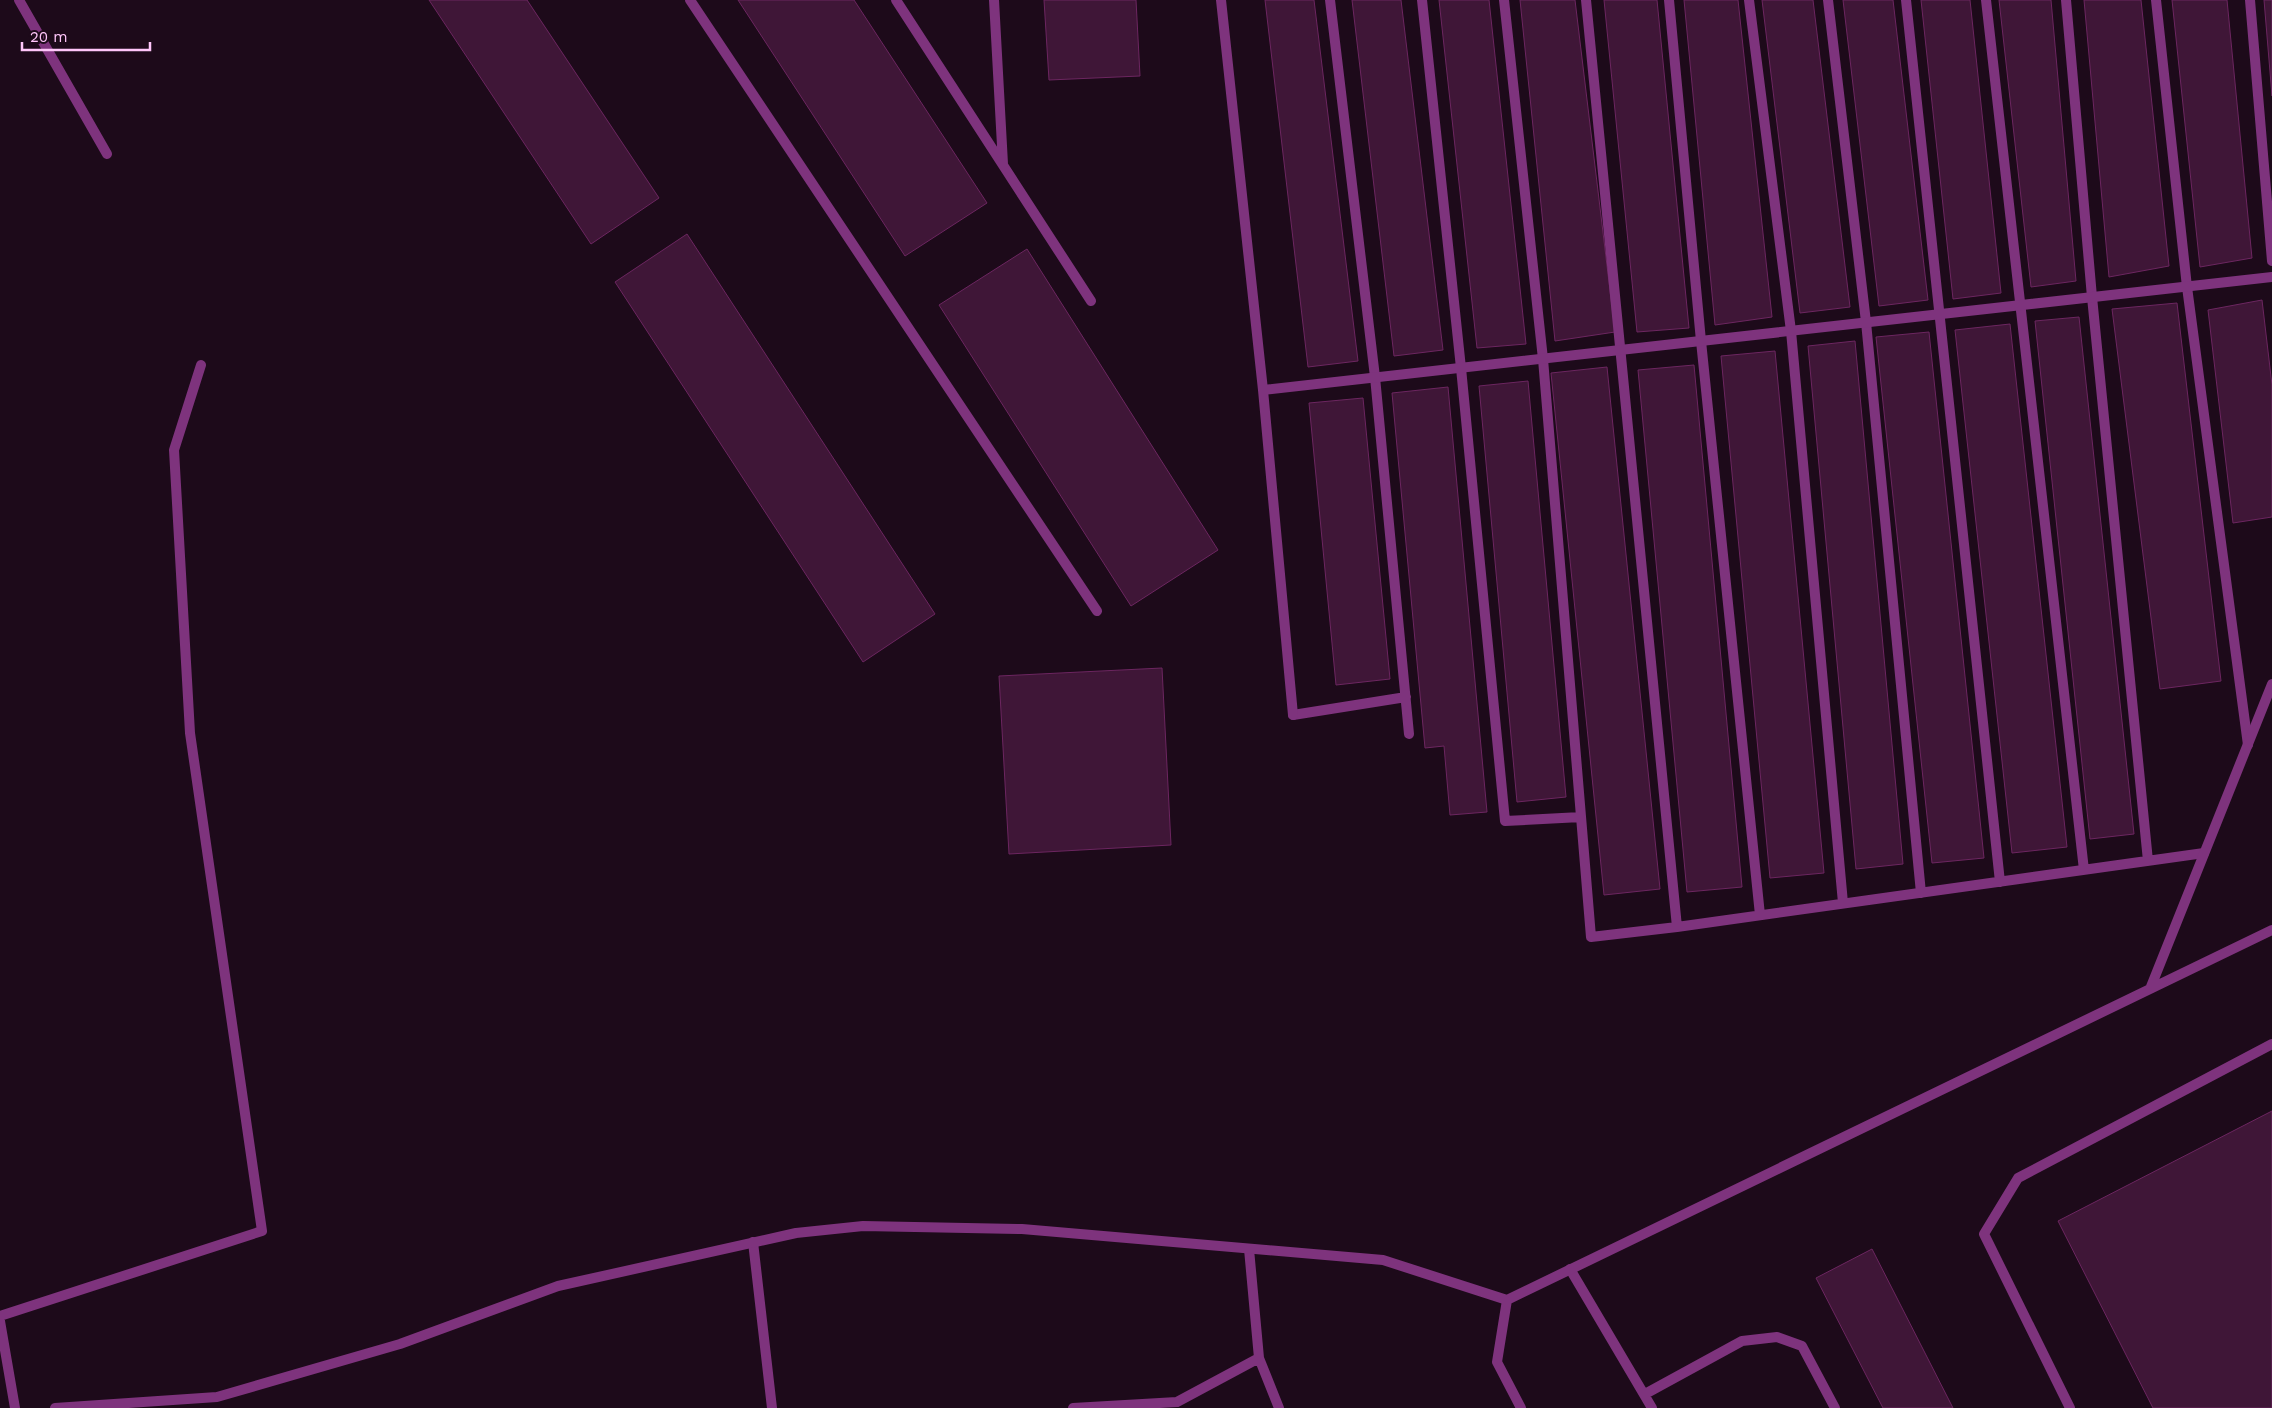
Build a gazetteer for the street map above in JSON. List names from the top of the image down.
{
  "scale_bar": "20 m"
}
